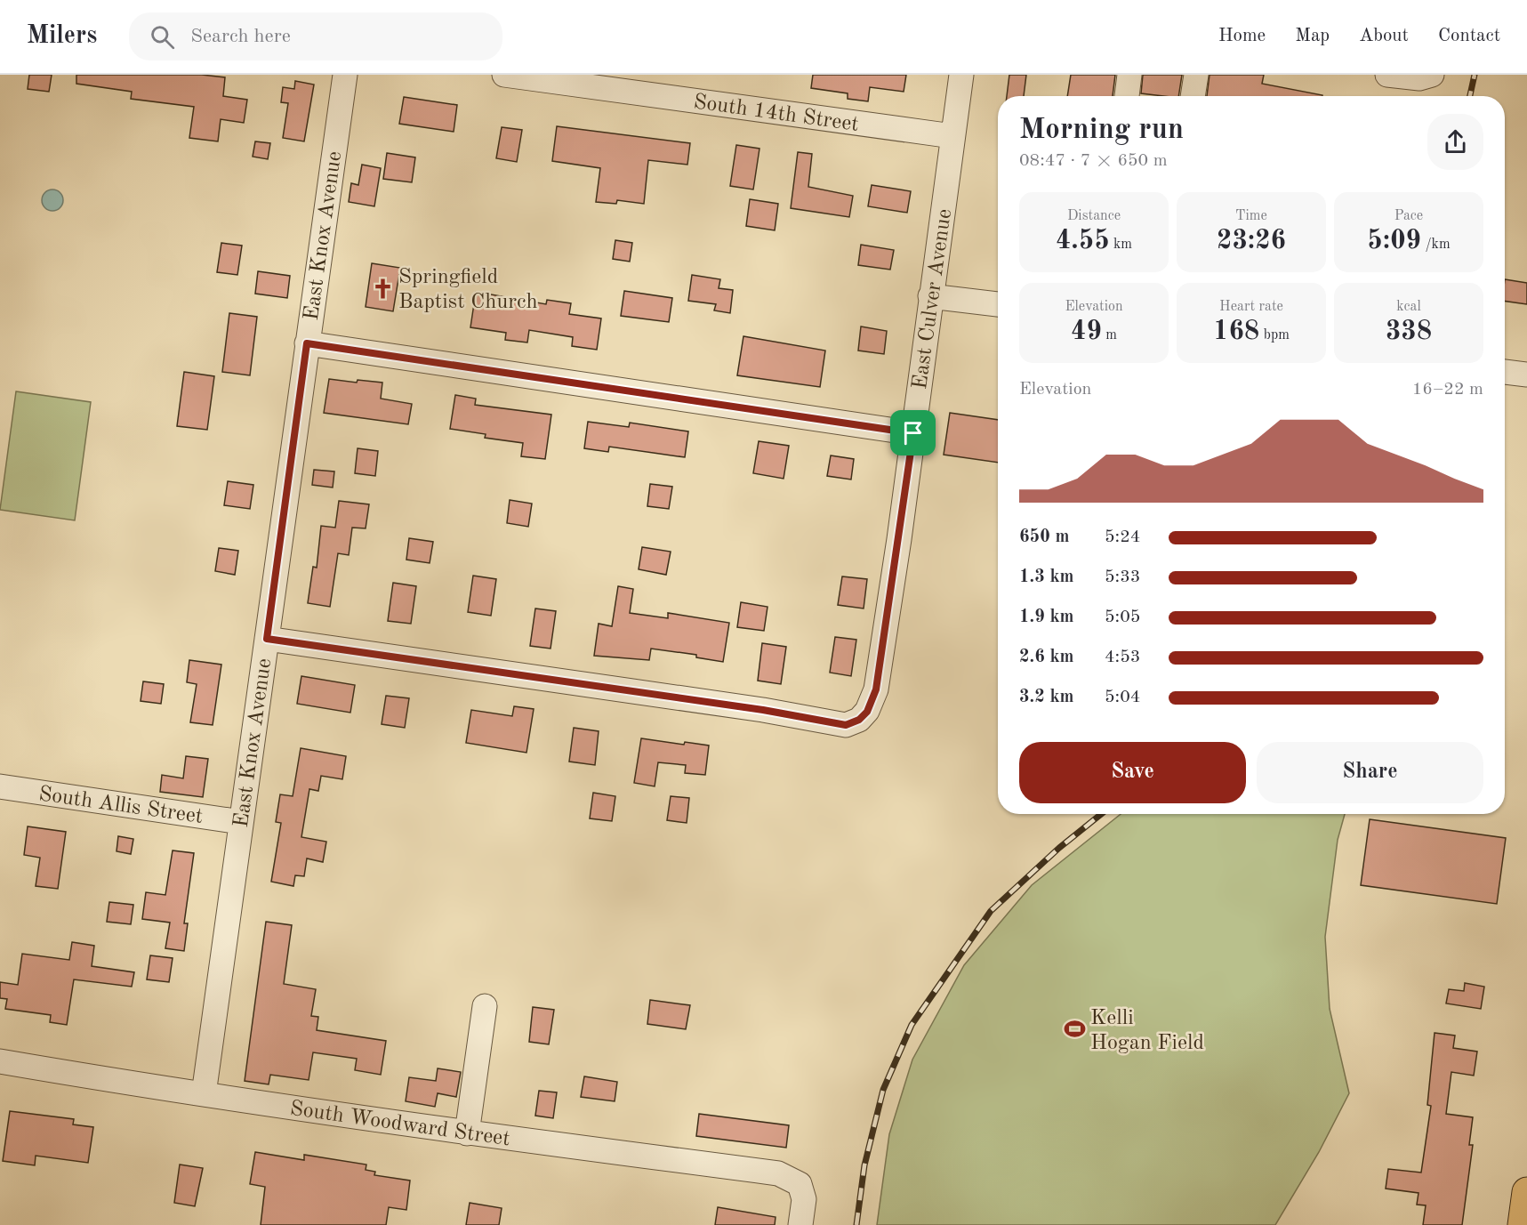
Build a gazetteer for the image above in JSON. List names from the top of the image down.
{
  "streets": {
    "street": [
      "South 14th Street",
      "East Knox Avenue",
      "East Culver Avenue",
      "South Allis Street",
      "South Woodward Street"
    ]
  },
  "crossings": [
    ["South 14th Street", "East Culver Avenue"],
    ["East Knox Avenue", "East Culver Avenue"],
    ["East Knox Avenue", "South Allis Street"],
    ["East Knox Avenue", "South Woodward Street"]
  ],
  "places": {
    "church": ["Springfield Baptist Church"],
    "sports": ["Kelli Hogan Field"]
  },
  "page": {
    "header": "Milers",
    "search": "Search here",
    "nav": [
      "Home",
      "Map",
      "About",
      "Contact"
    ],
    "heading": ["Morning run", "08:47 · 7 × 650 m"],
    "stats": [
      ["Distance", "4.55 km"],
      ["Time", "23:26"],
      ["Pace", "5:09 /km"],
      ["Elevation", "49 m"],
      ["Heart rate", "168 bpm"],
      ["kcal", "338"]
    ],
    "chart": ["Elevation", "16–22 m"],
    "list": [
      {
        "name": "650 m",
        "note": "5:24"
      },
      {
        "name": "1.3 km",
        "note": "5:33"
      },
      {
        "name": "1.9 km",
        "note": "5:05"
      },
      {
        "name": "2.6 km",
        "note": "4:53"
      },
      {
        "name": "3.2 km",
        "note": "5:04"
      }
    ],
    "buttons": ["Save", "Share"]
  }
}
